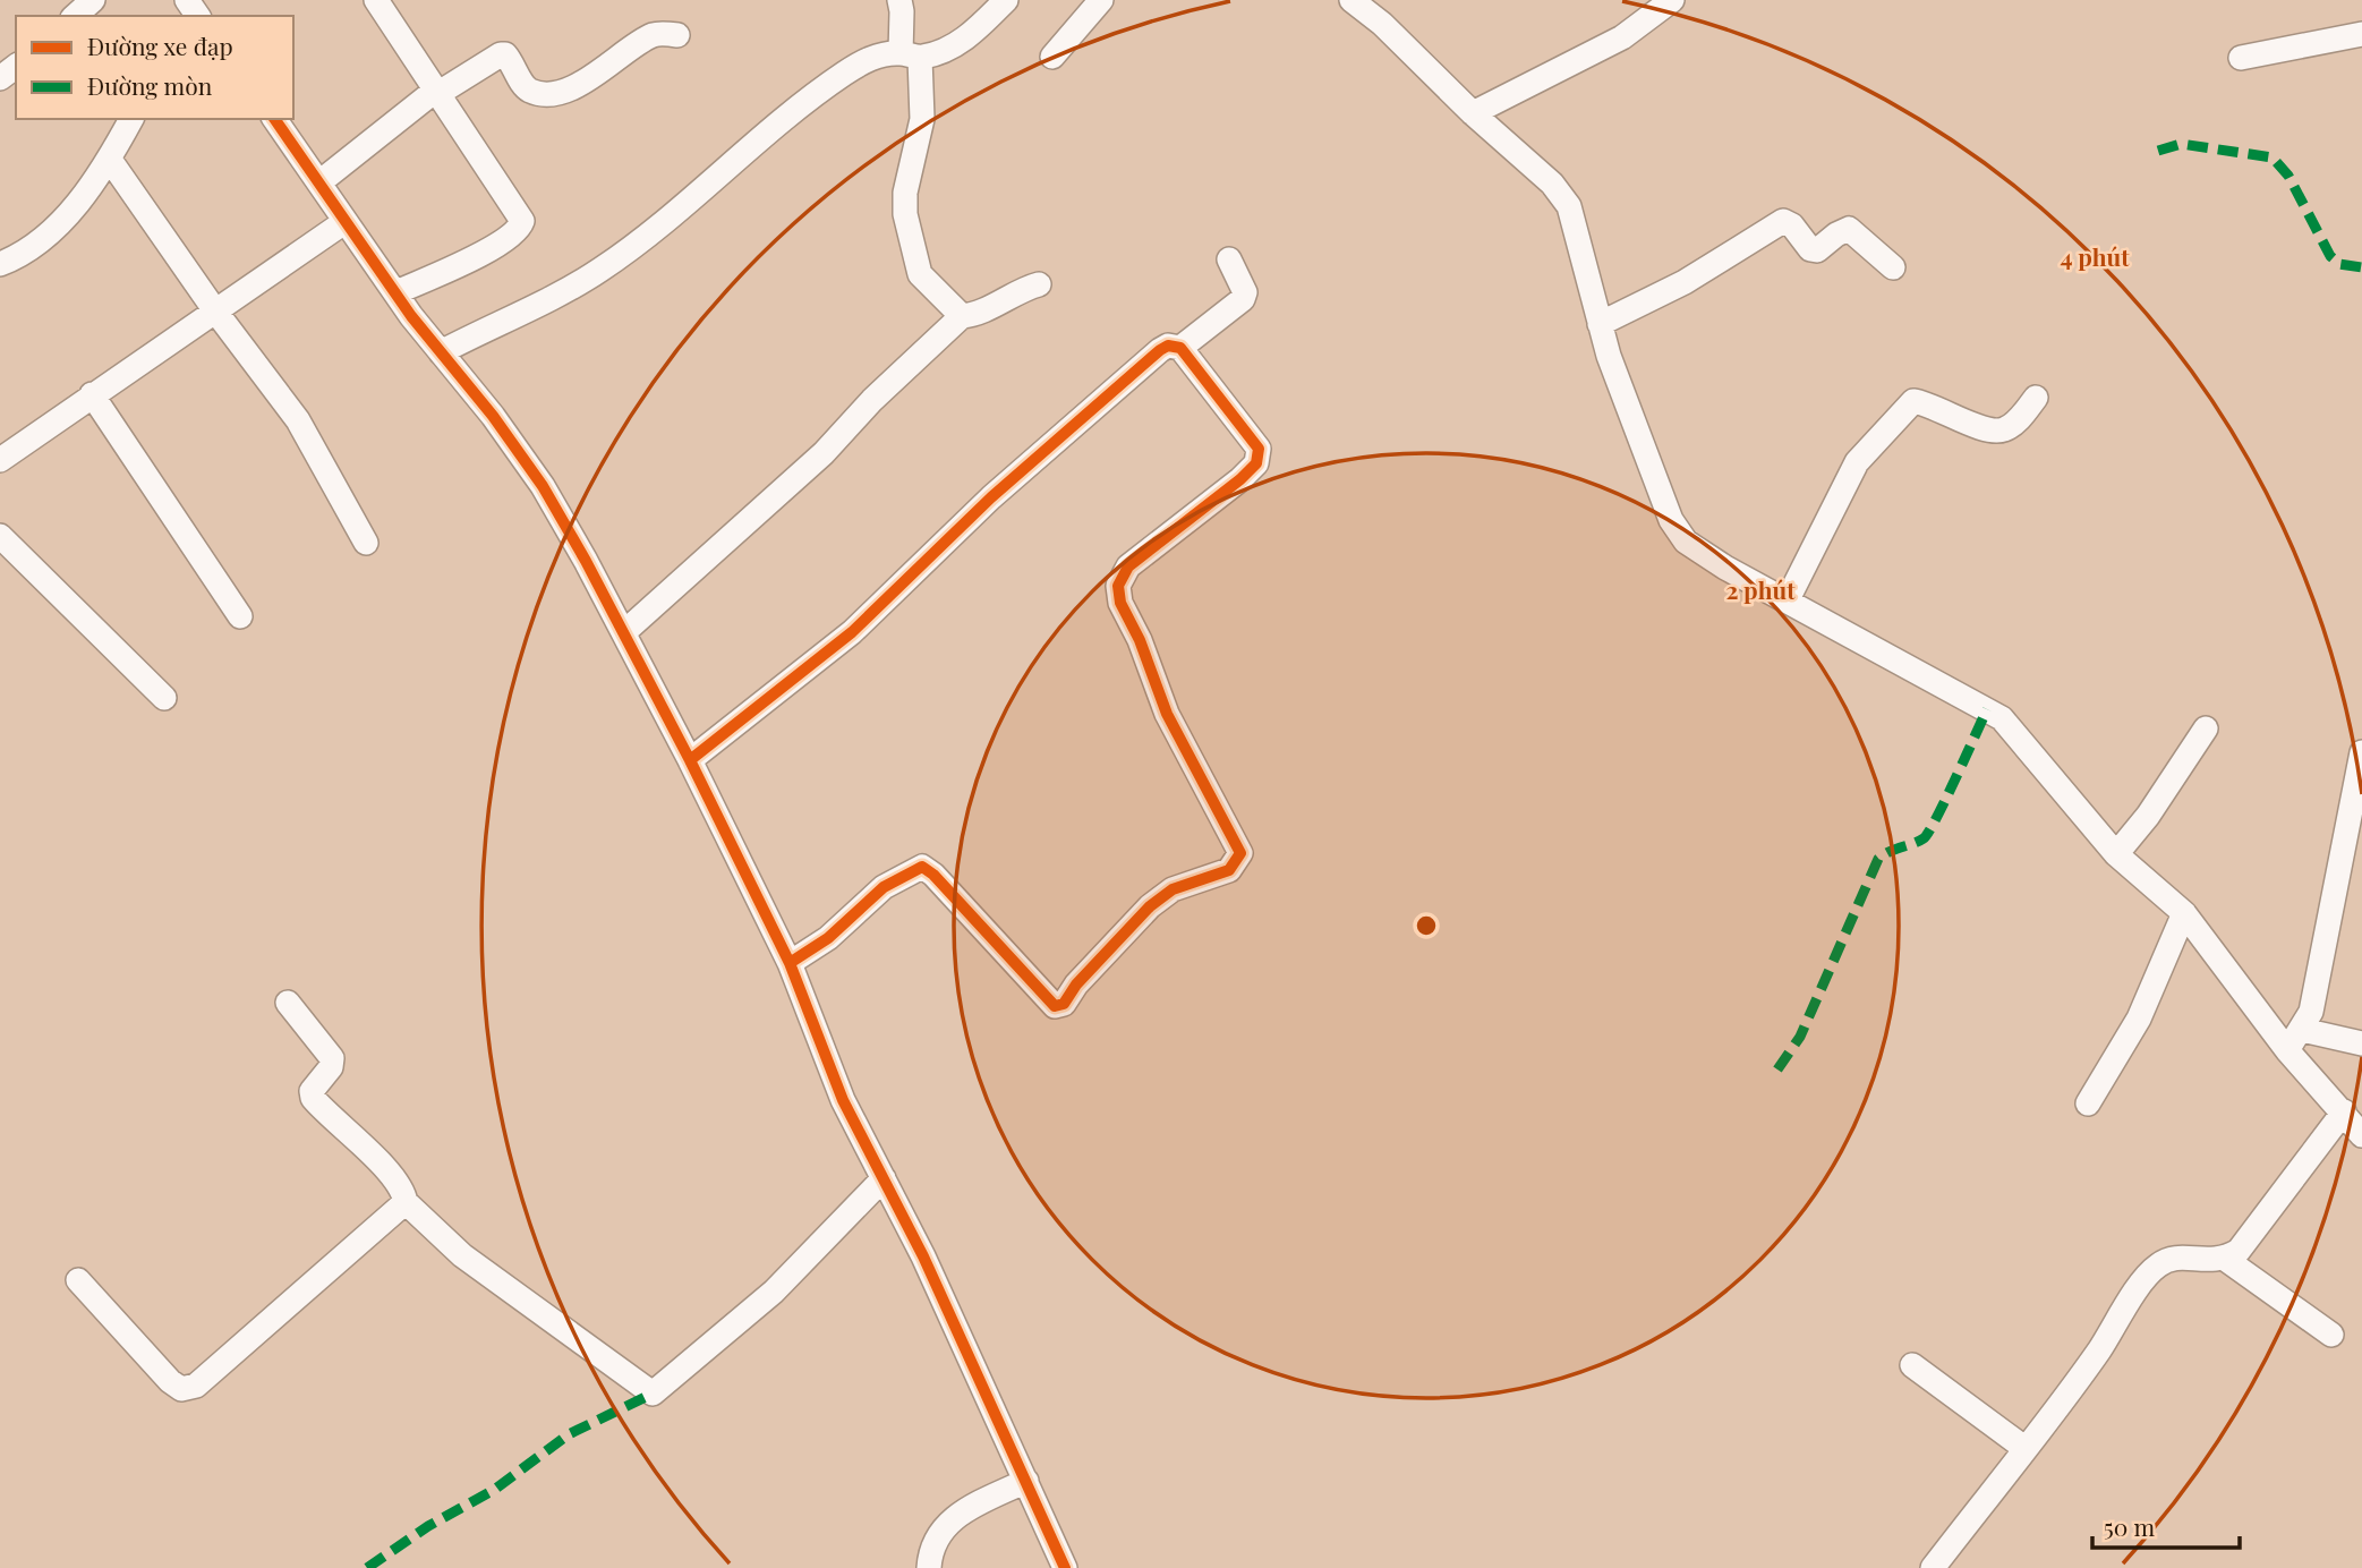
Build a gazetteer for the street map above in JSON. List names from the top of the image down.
{
  "legend": ["Đường xe đạp", "Đường mòn"],
  "scale_bar": "50 m",
  "rings": ["4 phút", "2 phút"]
}
